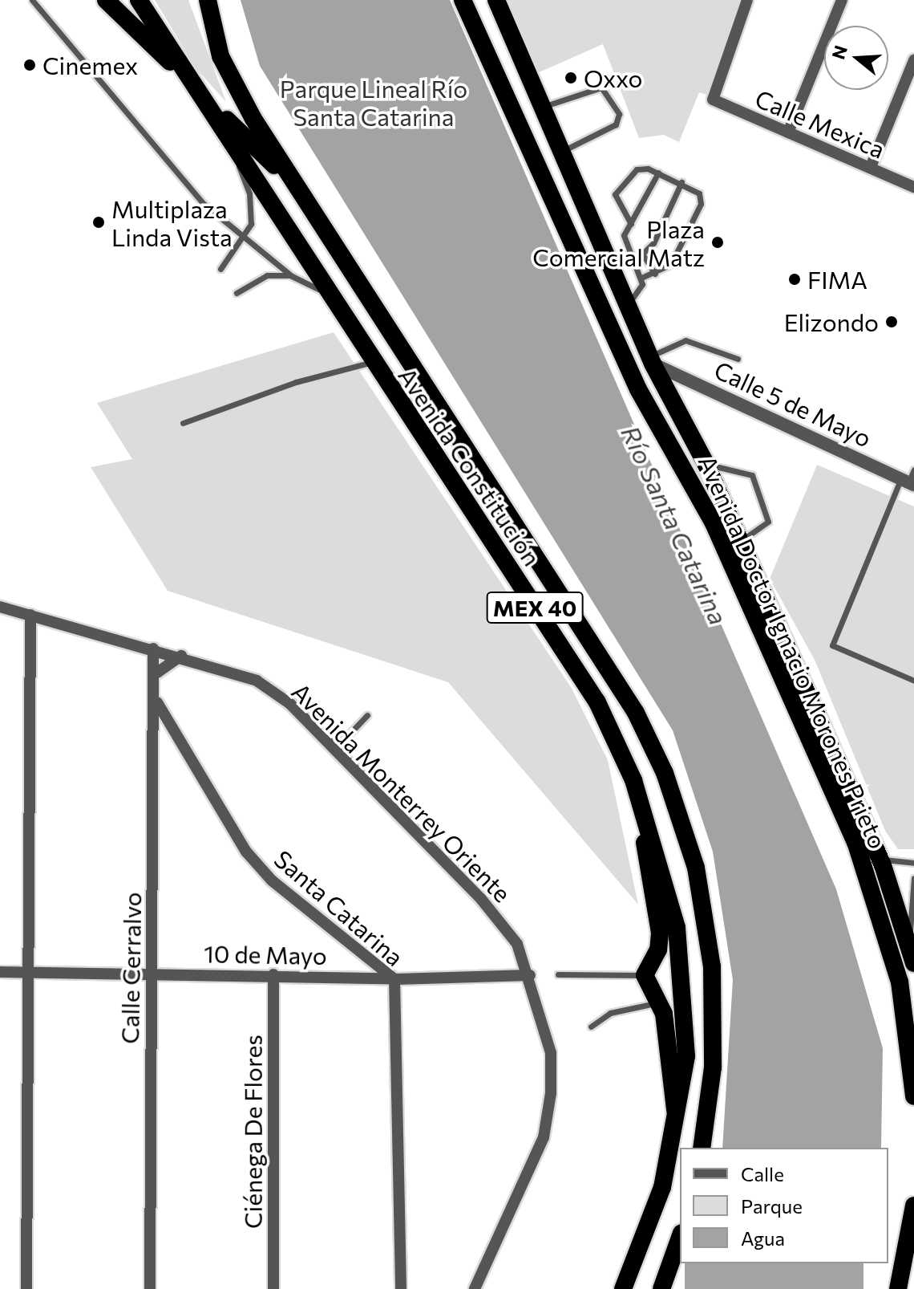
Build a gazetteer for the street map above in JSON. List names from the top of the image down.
{
  "streets": {
    "highway": ["Avenida Constitución", "MEX 40", "Avenida Doctor Ignacio Morones Prieto"],
    "street": [
      "Calle Mexica",
      "Calle 5 de Mayo",
      "Avenida Monterrey Oriente",
      "Santa Catarina",
      "10 de Mayo",
      "Calle Cerralvo",
      "Ciénega De Flores"
    ]
  },
  "crossings": [
    ["Calle 5 de Mayo", "Avenida Doctor Ignacio Morones Prieto"],
    ["Avenida Monterrey Oriente", "10 de Mayo"],
    ["Avenida Monterrey Oriente", "Calle Cerralvo"],
    ["Santa Catarina", "10 de Mayo"],
    ["Santa Catarina", "Calle Cerralvo"],
    ["10 de Mayo", "Calle Cerralvo"],
    ["10 de Mayo", "Ciénega De Flores"]
  ],
  "water": ["Río Santa Catarina"],
  "parks": ["Parque Lineal Río Santa Catarina"],
  "places": [
    "Cinemex",
    "Oxxo",
    "Multiplaza Linda Vista",
    "Plaza Comercial Matz",
    "FIMA",
    "Elizondo"
  ],
  "legend": ["Calle", "Parque", "Agua"],
  "north": "left"
}
